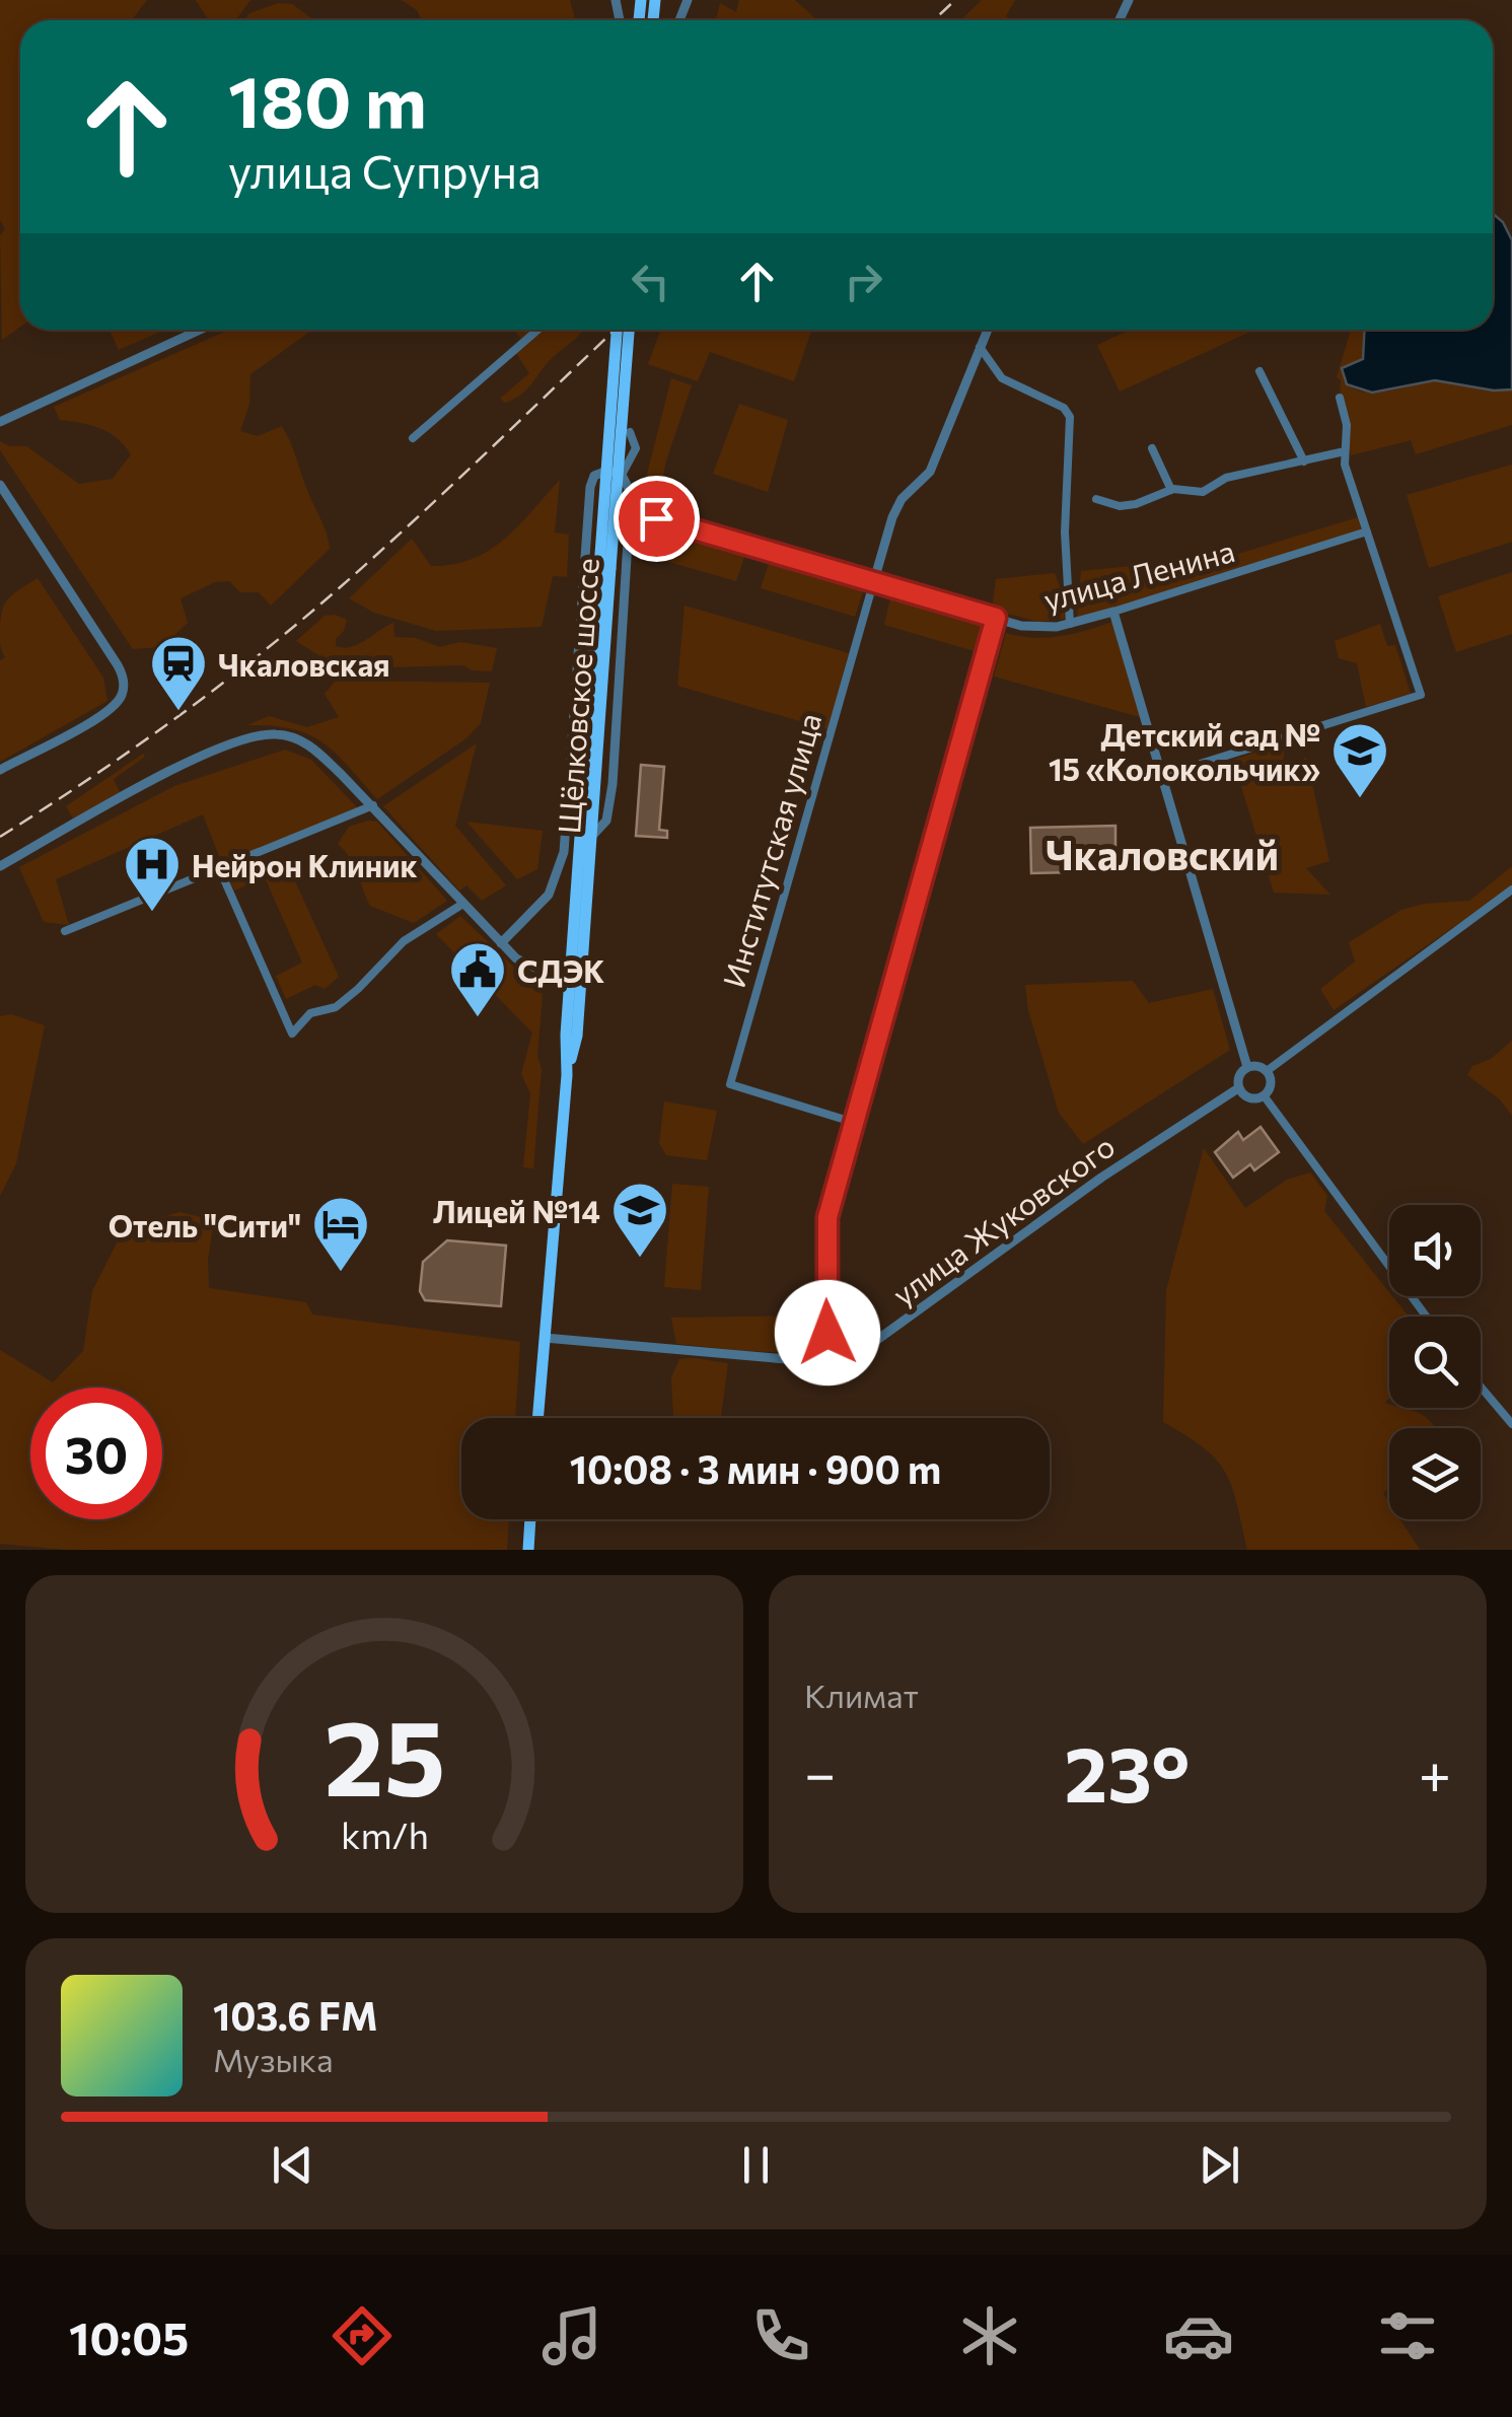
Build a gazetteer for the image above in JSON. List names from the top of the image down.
{
  "streets": {
    "main road": ["Щёлковское шоссе"],
    "street": ["улица Ленина", "Институтская улица", "улица Жуковского"]
  },
  "crossings": [
    ["улица Ленина", "Институтская улица"],
    ["Щёлковское шоссе", "улица Жуковского"]
  ],
  "districts": ["Чкаловский"],
  "places": {
    "station": ["Чкаловская"],
    "school or university": ["Детский сад № 15 «Колокольчик»", "Лицей №14"],
    "hospital": ["Нейрон Клиник"],
    "public building": ["СДЭК"],
    "hotel": ["Отель \"Сити\""]
  },
  "page": {
    "turn": ["180 m", "улица Супруна"],
    "limit": "30",
    "trip": "10:08 · 3 мин · 900 m",
    "tile": "Климат",
    "heat": ["−", "23°", "+"],
    "song": ["103.6 FM", "Музыка"],
    "tabs": "10:05",
    "gauge": ["25", "km/h"]
  }
}
